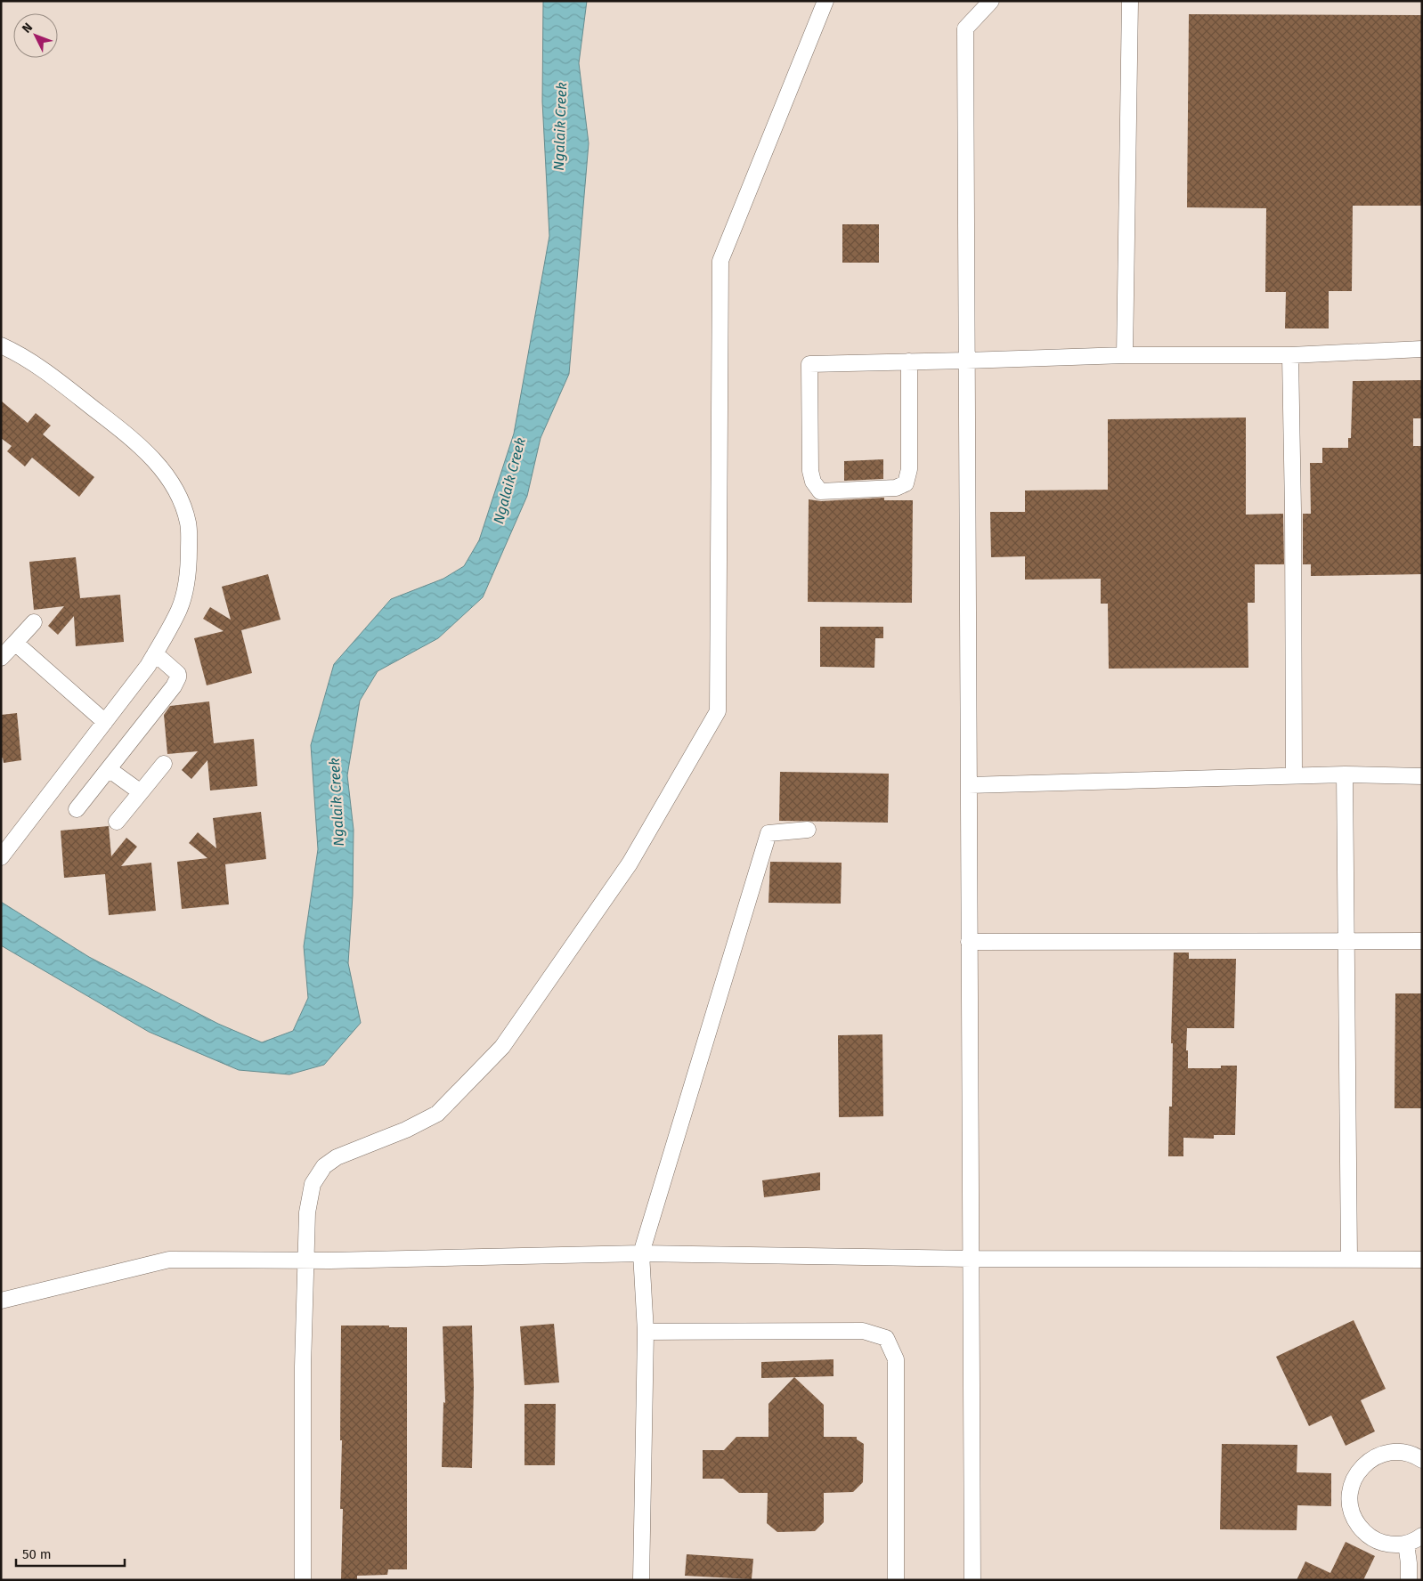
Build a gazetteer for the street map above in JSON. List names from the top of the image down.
{
  "water": ["Ngalaik Creek"],
  "scale_bar": "50 m",
  "north": "top left"
}
